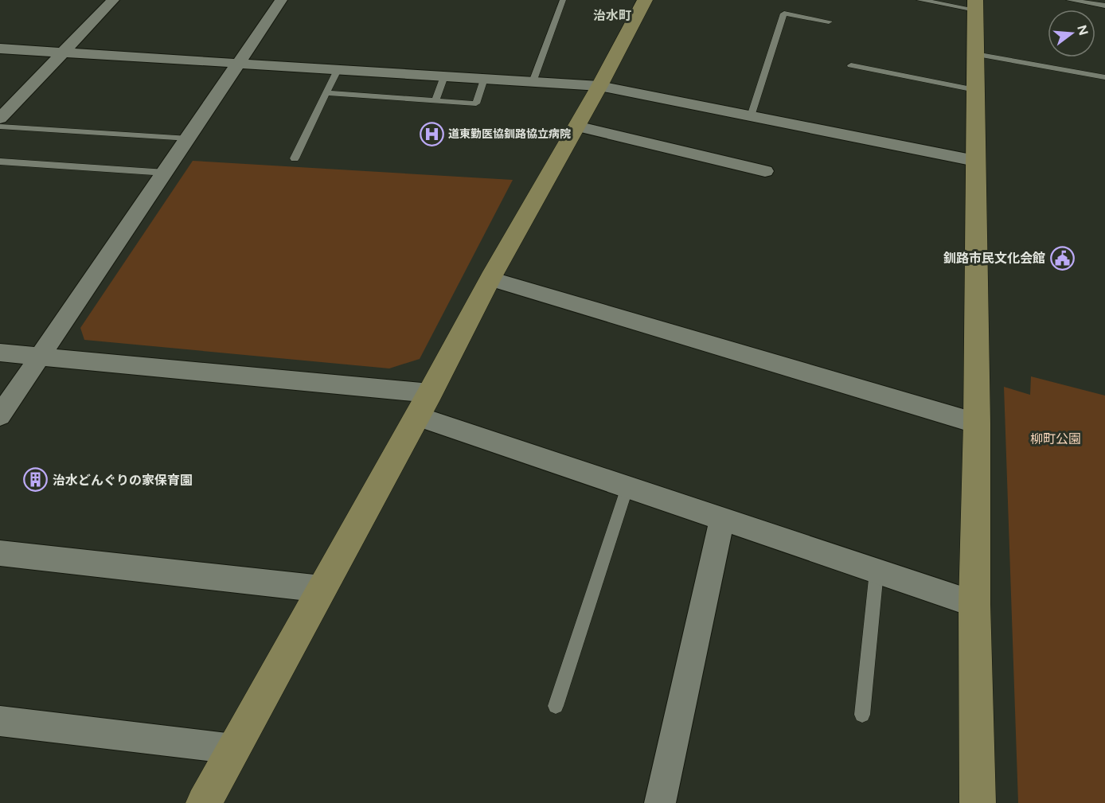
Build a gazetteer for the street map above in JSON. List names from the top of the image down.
{
  "districts": ["治水町"],
  "parks": ["柳町公園"],
  "places": {
    "hospital": ["道東勤医協釧路協立病院"],
    "public building": ["釧路市民文化会館"],
    "building": ["治水どんぐりの家保育園"]
  },
  "north": "right"
}
